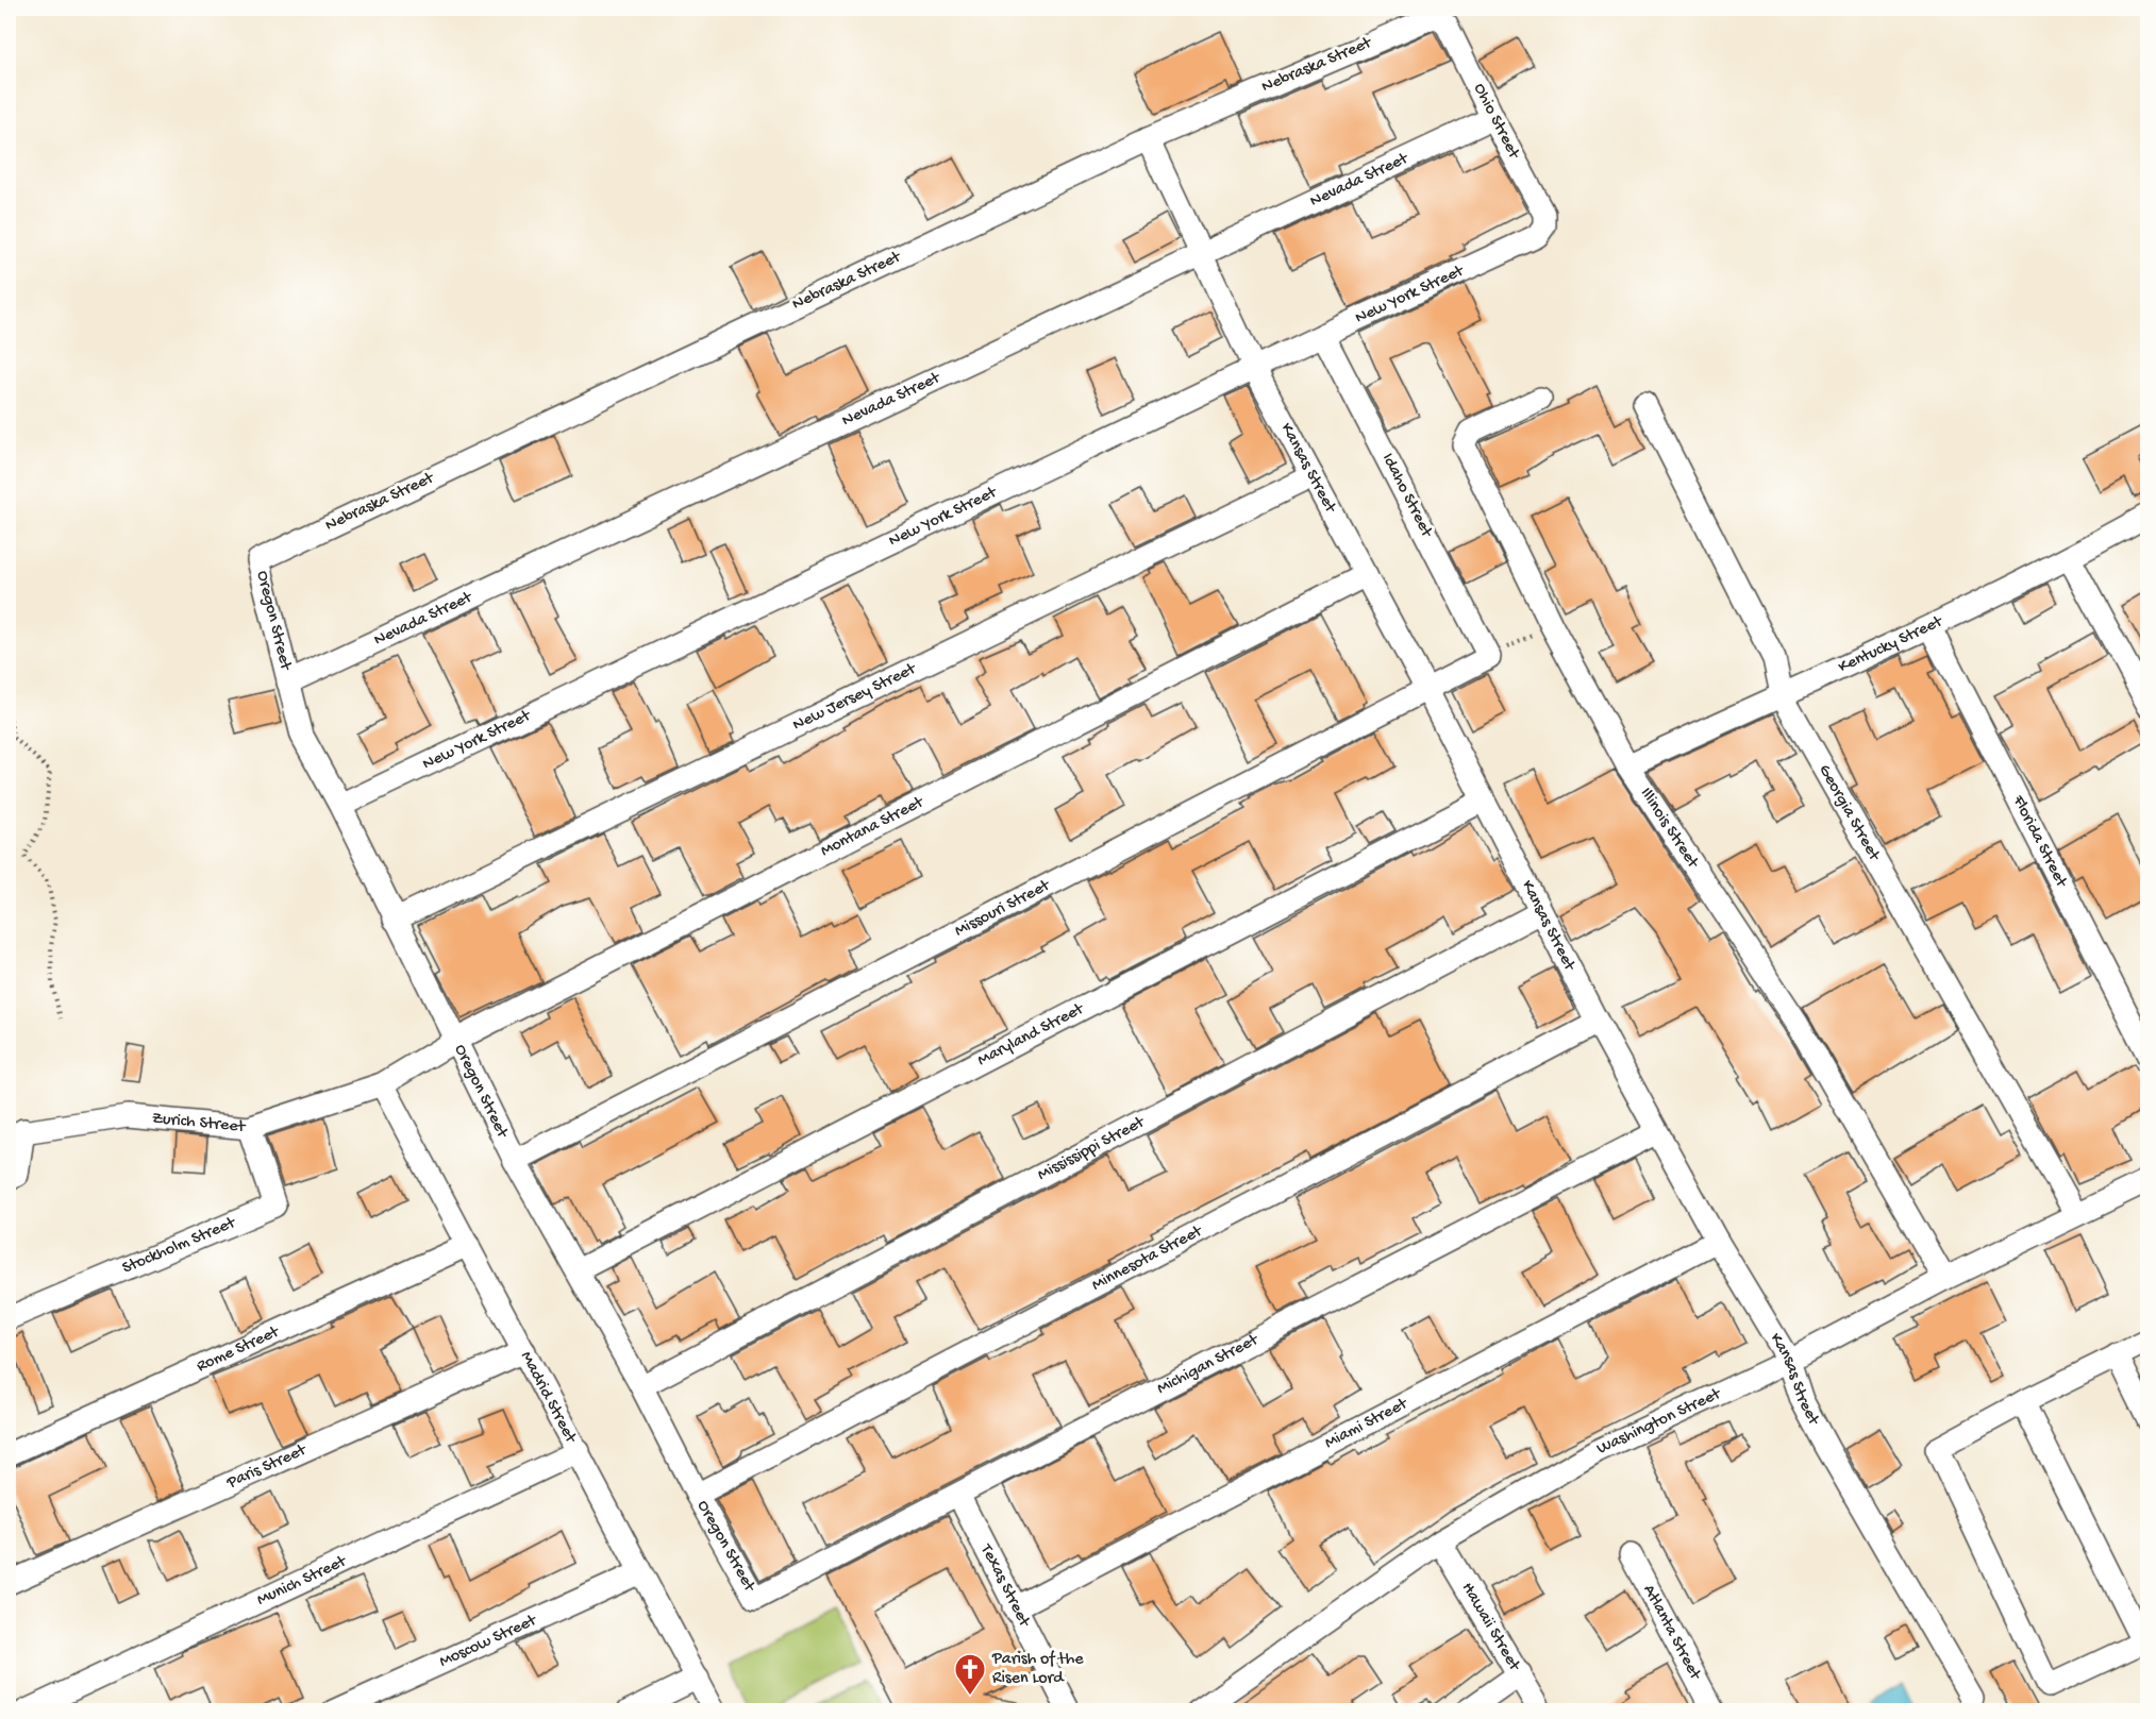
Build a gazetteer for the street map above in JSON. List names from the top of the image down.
{
  "streets": {
    "street": [
      "Nebraska Street",
      "Ohio Street",
      "Nevada Street",
      "New York Street",
      "Kansas Street",
      "Idaho Street",
      "Oregon Street",
      "Kentucky Street",
      "New Jersey Street",
      "Georgia Street",
      "Montana Street",
      "Illinois Street",
      "Florida Street",
      "Missouri Street",
      "Maryland Street",
      "Zurich Street",
      "Mississippi Street",
      "Stockholm Street",
      "Minnesota Street",
      "Rome Street",
      "Michigan Street",
      "Madrid Street",
      "Washington Street",
      "Miami Street",
      "Paris Street",
      "Munich Street",
      "Texas Street",
      "Hawaii Street",
      "Atlanta Street",
      "Moscow Street"
    ]
  },
  "crossings": [
    ["Nebraska Street", "Ohio Street"],
    ["Nebraska Street", "Kansas Street"],
    ["Nebraska Street", "Oregon Street"],
    ["Ohio Street", "Nevada Street"],
    ["Ohio Street", "New York Street"],
    ["Nevada Street", "Kansas Street"],
    ["Nevada Street", "Oregon Street"],
    ["New York Street", "Kansas Street"],
    ["New York Street", "Idaho Street"],
    ["New York Street", "Oregon Street"],
    ["Kansas Street", "New Jersey Street"],
    ["Kansas Street", "Montana Street"],
    ["Kansas Street", "Missouri Street"],
    ["Kansas Street", "Maryland Street"],
    ["Kansas Street", "Mississippi Street"],
    ["Kansas Street", "Minnesota Street"],
    ["Kansas Street", "Michigan Street"],
    ["Kansas Street", "Washington Street"],
    ["Kansas Street", "Miami Street"],
    ["Idaho Street", "Missouri Street"],
    ["Oregon Street", "New Jersey Street"],
    ["Oregon Street", "Montana Street"],
    ["Oregon Street", "Missouri Street"],
    ["Oregon Street", "Maryland Street"],
    ["Oregon Street", "Mississippi Street"],
    ["Oregon Street", "Minnesota Street"],
    ["Oregon Street", "Michigan Street"],
    ["Kentucky Street", "Georgia Street"],
    ["Kentucky Street", "Illinois Street"],
    ["Kentucky Street", "Florida Street"],
    ["Georgia Street", "Washington Street"],
    ["Montana Street", "Zurich Street"],
    ["Montana Street", "Madrid Street"],
    ["Illinois Street", "Washington Street"],
    ["Zurich Street", "Stockholm Street"],
    ["Zurich Street", "Madrid Street"],
    ["Rome Street", "Madrid Street"],
    ["Michigan Street", "Texas Street"],
    ["Madrid Street", "Paris Street"],
    ["Madrid Street", "Munich Street"],
    ["Madrid Street", "Moscow Street"],
    ["Washington Street", "Hawaii Street"],
    ["Miami Street", "Texas Street"]
  ],
  "places": {
    "church": ["Parish of the Risen Lord"]
  }
}
